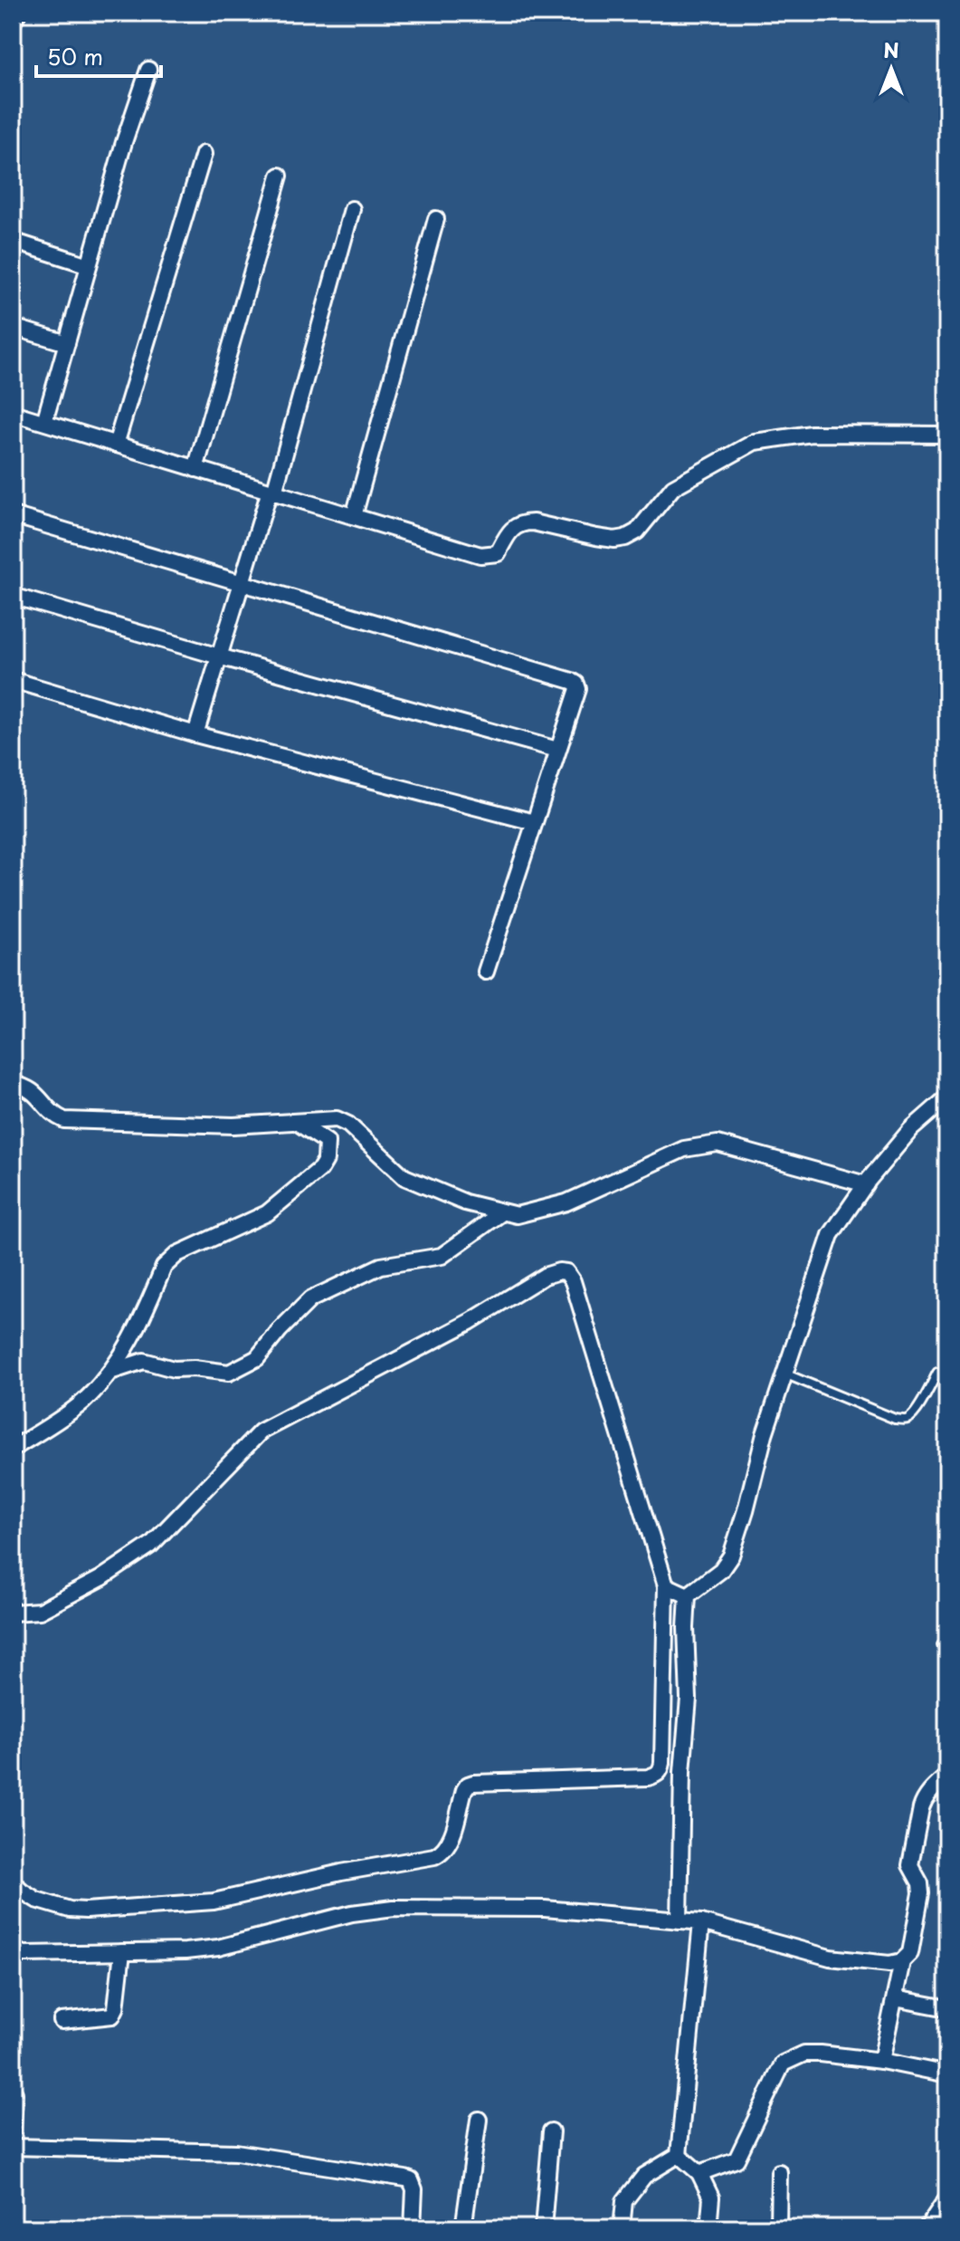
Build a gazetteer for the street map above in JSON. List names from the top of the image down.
{
  "scale_bar": "50 m",
  "north": "top"
}
